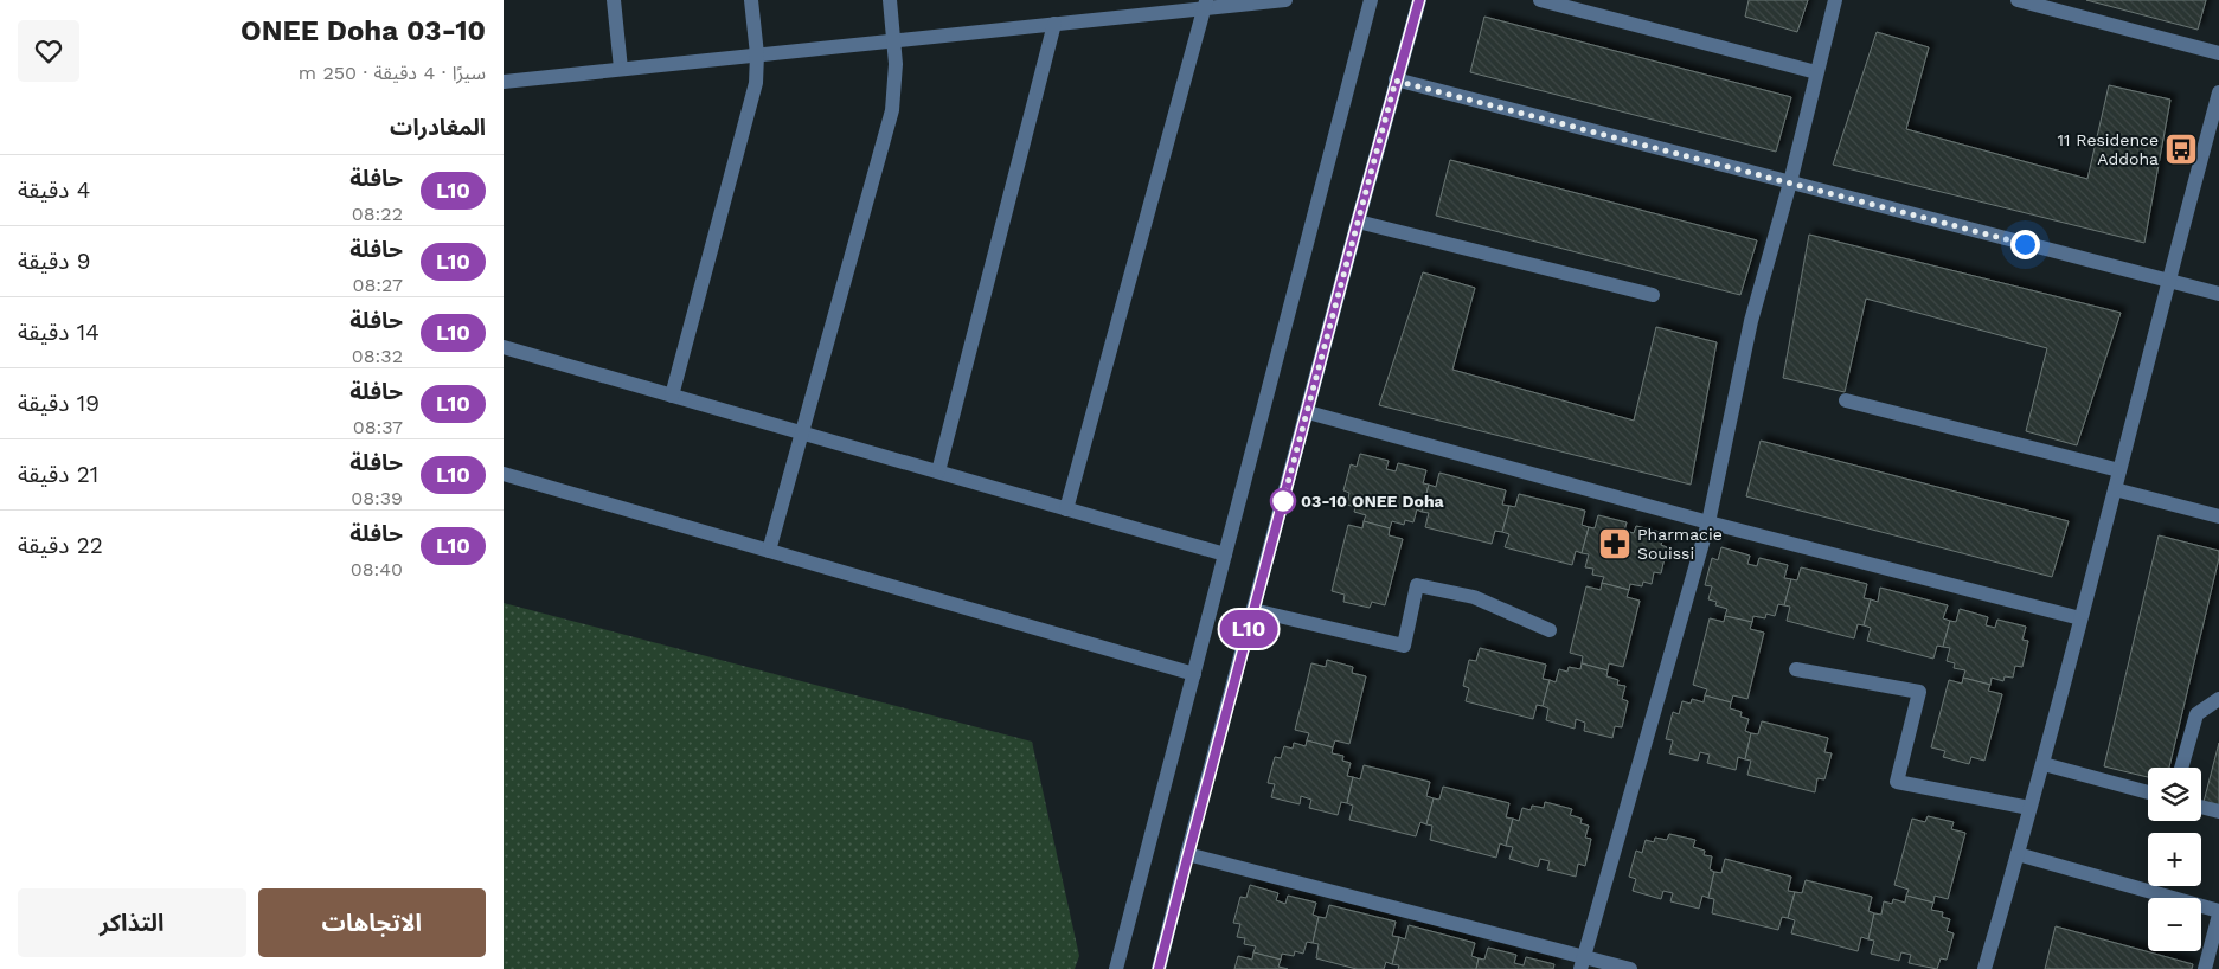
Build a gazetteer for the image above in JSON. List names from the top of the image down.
{
  "places": {
    "bus stop": ["11 Residence Addoha"],
    "other": ["03-10 ONEE Doha"],
    "pharmacy": ["Pharmacie Souissi"]
  },
  "lines": ["bus line L10"],
  "page": {
    "on_map": "L10",
    "heading": [
      ["03-10 ONEE Doha", "سيرًا · 4 دقيقة · 250 m"],
      "المغادرات"
    ],
    "list": [
      {
        "mark": "L10",
        "name": "حافلة",
        "note": "08:22",
        "value": "4 دقيقة"
      },
      {
        "mark": "L10",
        "name": "حافلة",
        "note": "08:27",
        "value": "9 دقيقة"
      },
      {
        "mark": "L10",
        "name": "حافلة",
        "note": "08:32",
        "value": "14 دقيقة"
      },
      {
        "mark": "L10",
        "name": "حافلة",
        "note": "08:37",
        "value": "19 دقيقة"
      },
      {
        "mark": "L10",
        "name": "حافلة",
        "note": "08:39",
        "value": "21 دقيقة"
      },
      {
        "mark": "L10",
        "name": "حافلة",
        "note": "08:40",
        "value": "22 دقيقة"
      }
    ],
    "map_buttons": ["+", "−"],
    "buttons": ["الاتجاهات", "التذاكر"]
  }
}
